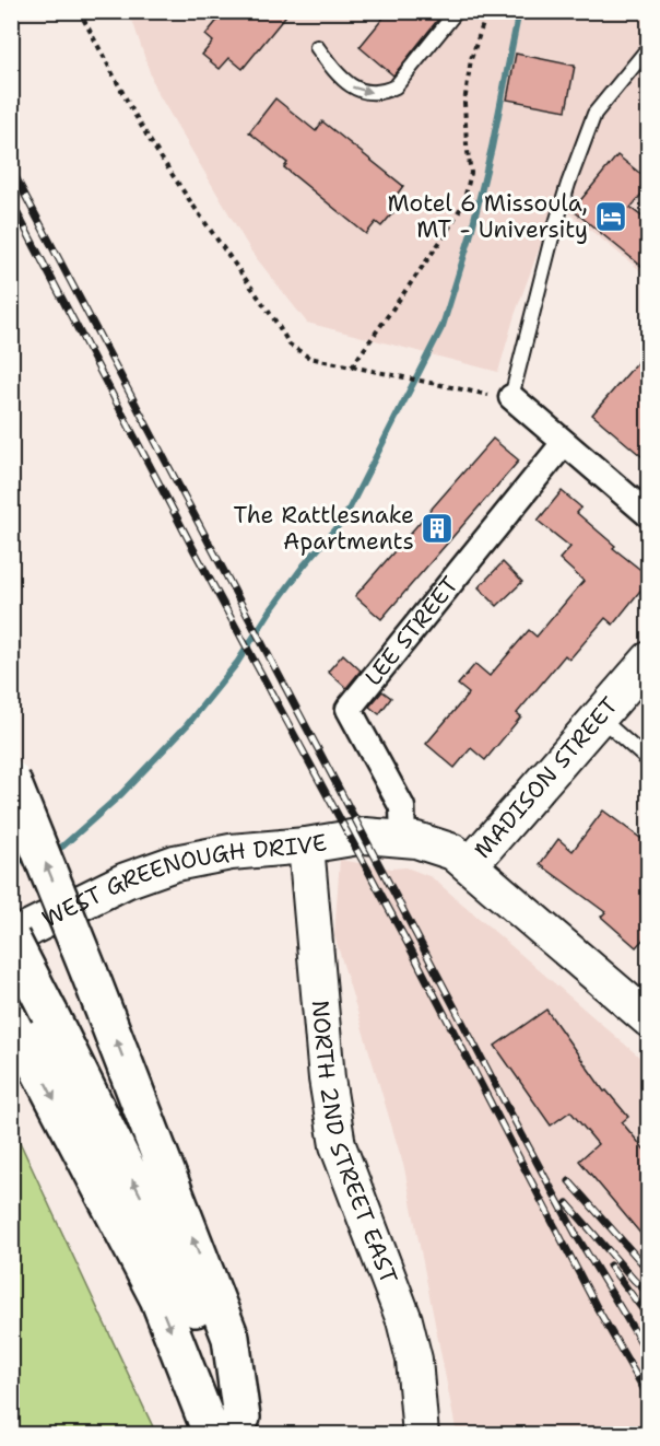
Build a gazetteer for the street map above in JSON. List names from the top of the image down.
{
  "streets": {
    "street": [
      "LEE STREET",
      "MADISON STREET",
      "WEST GREENOUGH DRIVE",
      "NORTH 2ND STREET EAST"
    ]
  },
  "crossings": [
    ["LEE STREET", "WEST GREENOUGH DRIVE"],
    ["MADISON STREET", "WEST GREENOUGH DRIVE"],
    ["WEST GREENOUGH DRIVE", "NORTH 2ND STREET EAST"]
  ],
  "places": {
    "hotel": ["Motel 6 Missoula, MT - University"],
    "building": ["The Rattlesnake Apartments"]
  }
}
